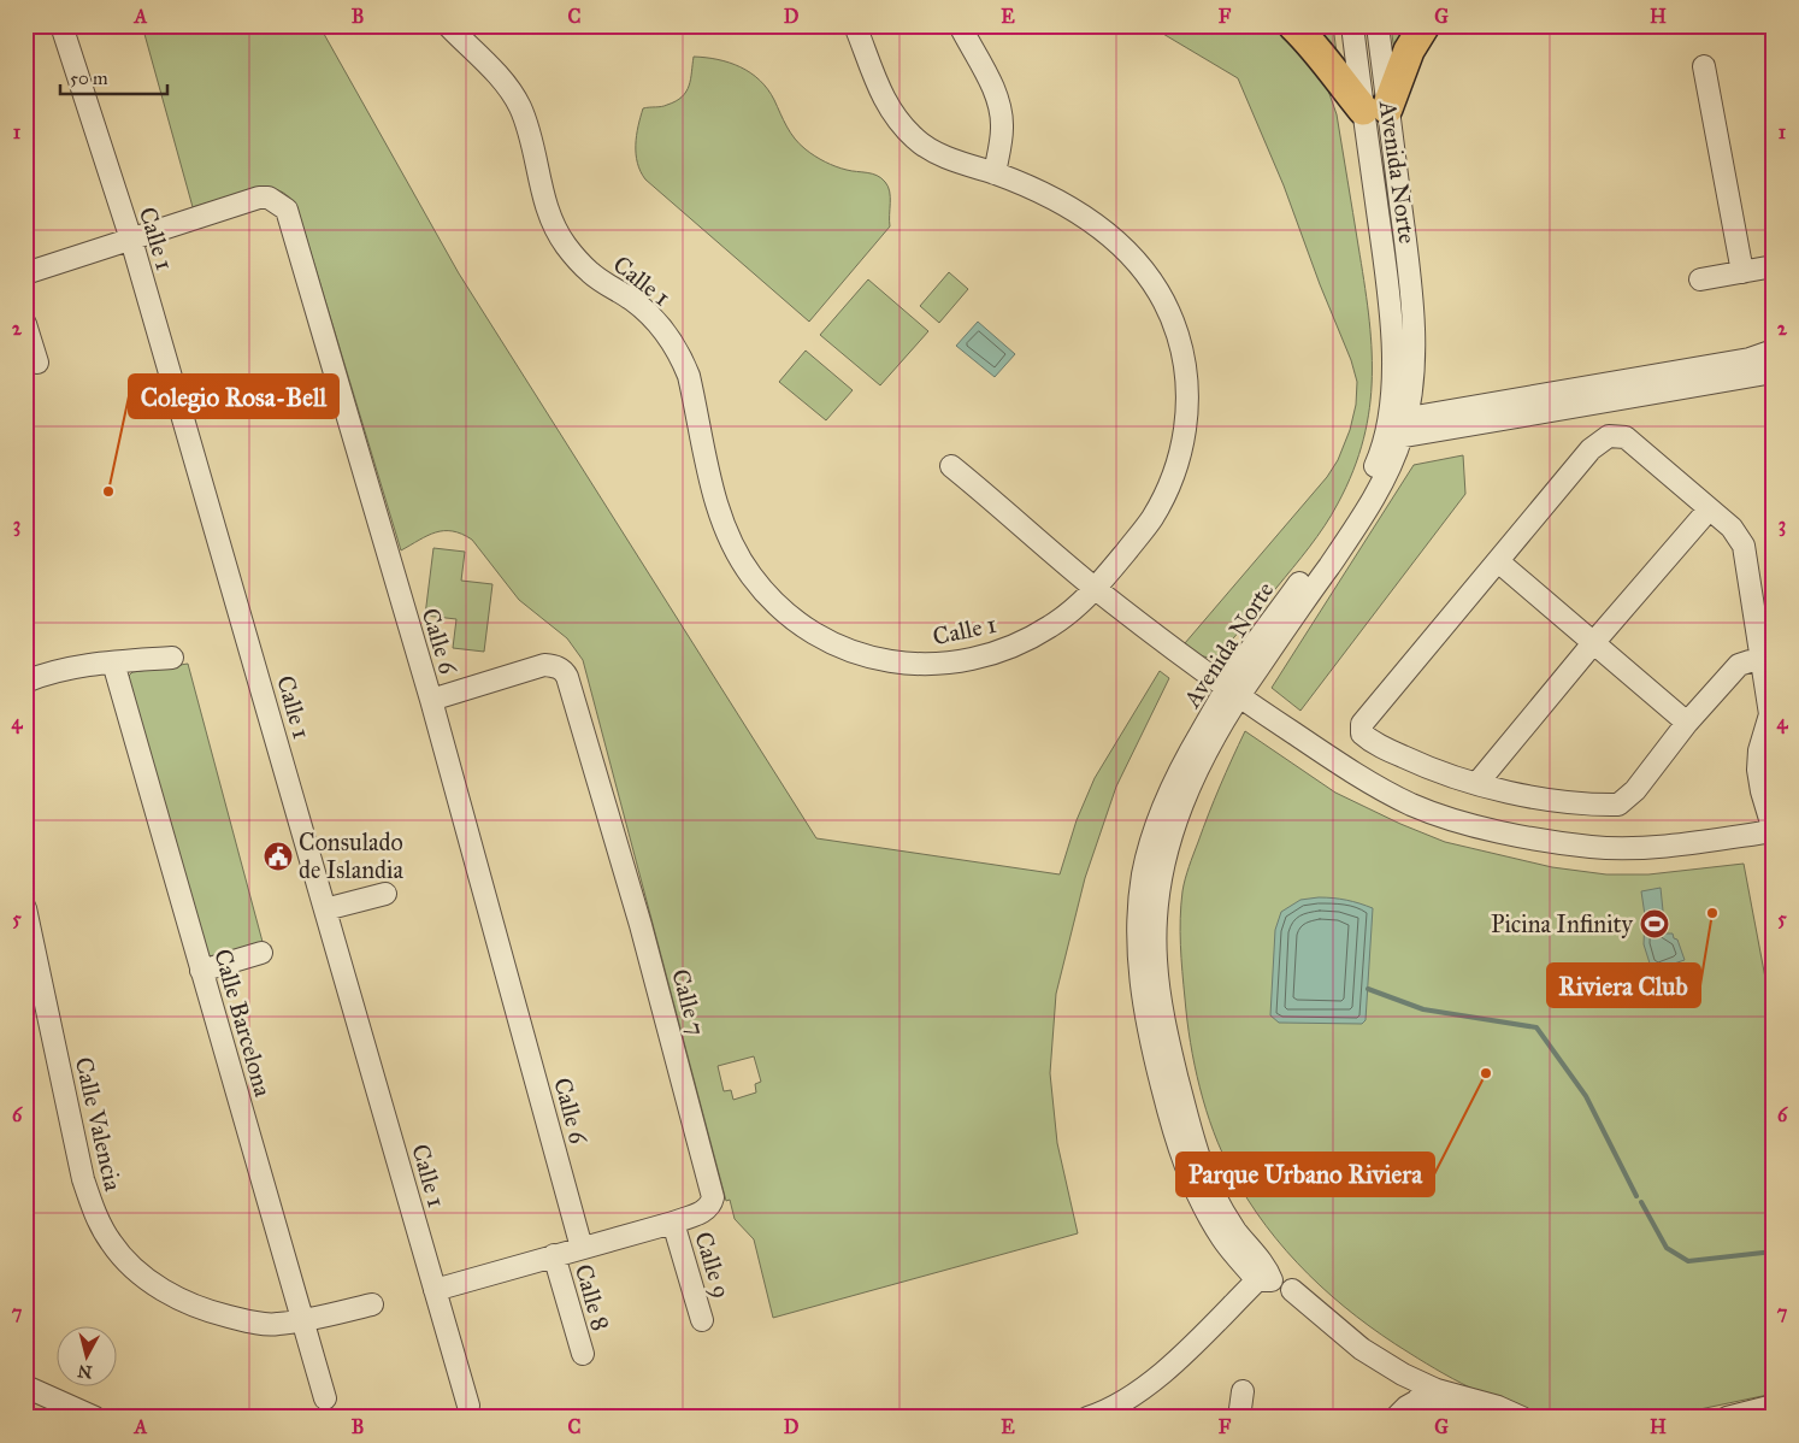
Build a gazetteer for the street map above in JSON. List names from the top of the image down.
{
  "streets": {
    "street": [
      "Avenida Norte",
      "Calle 1",
      "Calle 6",
      "Calle 7",
      "Calle Barcelona",
      "Calle Valencia",
      "Calle 9",
      "Calle 8"
    ]
  },
  "crossings": [
    ["Calle 1", "Calle 6"],
    ["Calle 1", "Calle 7"],
    ["Calle 6", "Calle 7"],
    ["Calle 7", "Calle 9"],
    ["Calle 7", "Calle 8"],
    ["Calle Barcelona", "Calle Valencia"]
  ],
  "places": {
    "other": ["Colegio Rosa-Bell", "Riviera Club", "Parque Urbano Riviera"],
    "public building": ["Consulado de Islandia"],
    "sports": ["Picina Infinity"]
  },
  "scale_bar": "50 m",
  "north": "bottom",
  "grid": {
    "columns": [
      "A",
      "B",
      "C",
      "D",
      "E",
      "F",
      "G",
      "H"
    ],
    "rows": [
      "1",
      "2",
      "3",
      "4",
      "5",
      "6",
      "7"
    ]
  }
}
